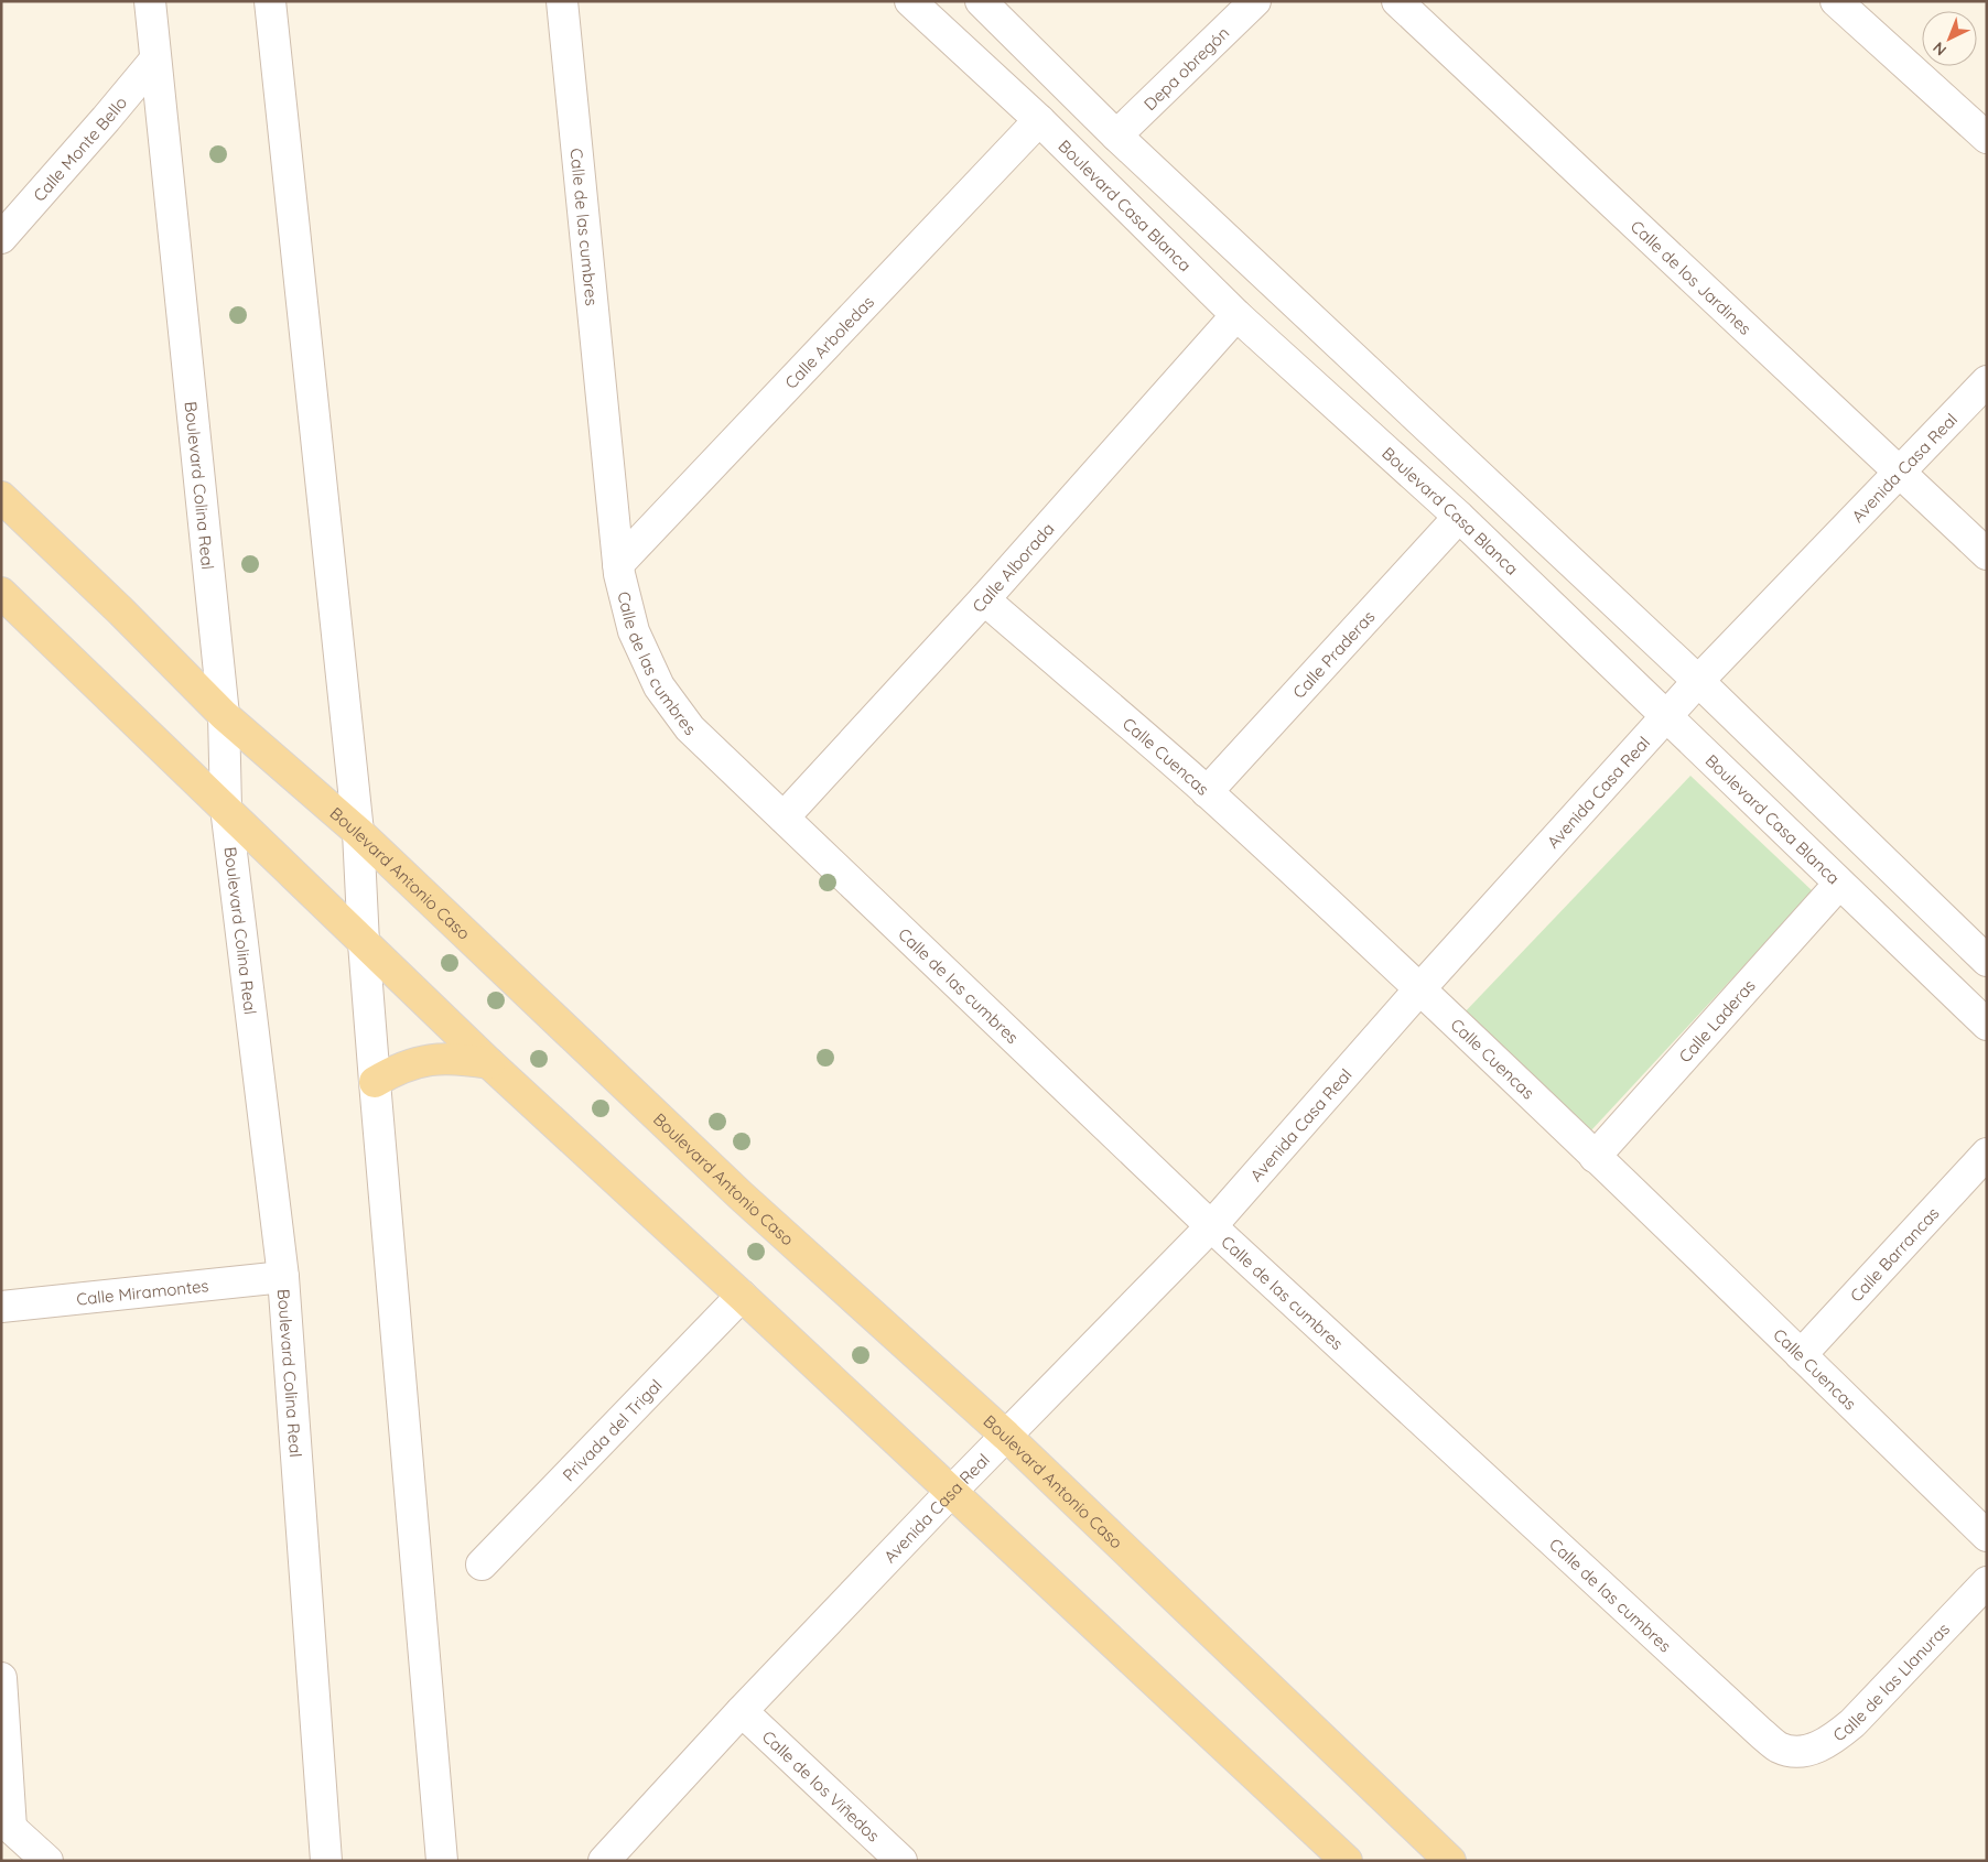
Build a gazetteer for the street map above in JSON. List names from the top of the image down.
{
  "streets": {
    "main road": ["Boulevard Antonio Caso"],
    "street": [
      "Depa obregón",
      "Calle Monte Bello",
      "Boulevard Casa Blanca",
      "Calle de las cumbres",
      "Calle de los Jardines",
      "Calle Arboledas",
      "Avenida Casa Real",
      "Boulevard Colina Real",
      "Calle Alborada",
      "Calle Praderas",
      "Calle Cuencas",
      "Calle Laderas",
      "Calle Barrancas",
      "Calle Miramontes",
      "Privada del Trigal",
      "Calle de las Llanuras",
      "Calle de los Viñedos"
    ]
  },
  "crossings": [
    ["Calle Monte Bello", "Boulevard Colina Real"],
    ["Boulevard Casa Blanca", "Calle Arboledas"],
    ["Boulevard Casa Blanca", "Avenida Casa Real"],
    ["Boulevard Casa Blanca", "Calle Alborada"],
    ["Boulevard Casa Blanca", "Calle Praderas"],
    ["Boulevard Casa Blanca", "Calle Laderas"],
    ["Calle de las cumbres", "Calle Arboledas"],
    ["Calle de las cumbres", "Avenida Casa Real"],
    ["Calle de las cumbres", "Calle Alborada"],
    ["Calle de las cumbres", "Calle de las Llanuras"],
    ["Calle de los Jardines", "Avenida Casa Real"],
    ["Avenida Casa Real", "Calle Cuencas"],
    ["Avenida Casa Real", "Boulevard Antonio Caso"],
    ["Avenida Casa Real", "Calle de los Viñedos"],
    ["Boulevard Colina Real", "Boulevard Antonio Caso"],
    ["Boulevard Colina Real", "Calle Miramontes"],
    ["Calle Alborada", "Calle Cuencas"],
    ["Calle Praderas", "Calle Cuencas"],
    ["Calle Cuencas", "Calle Laderas"],
    ["Calle Cuencas", "Calle Barrancas"]
  ],
  "north": "bottom left"
}
